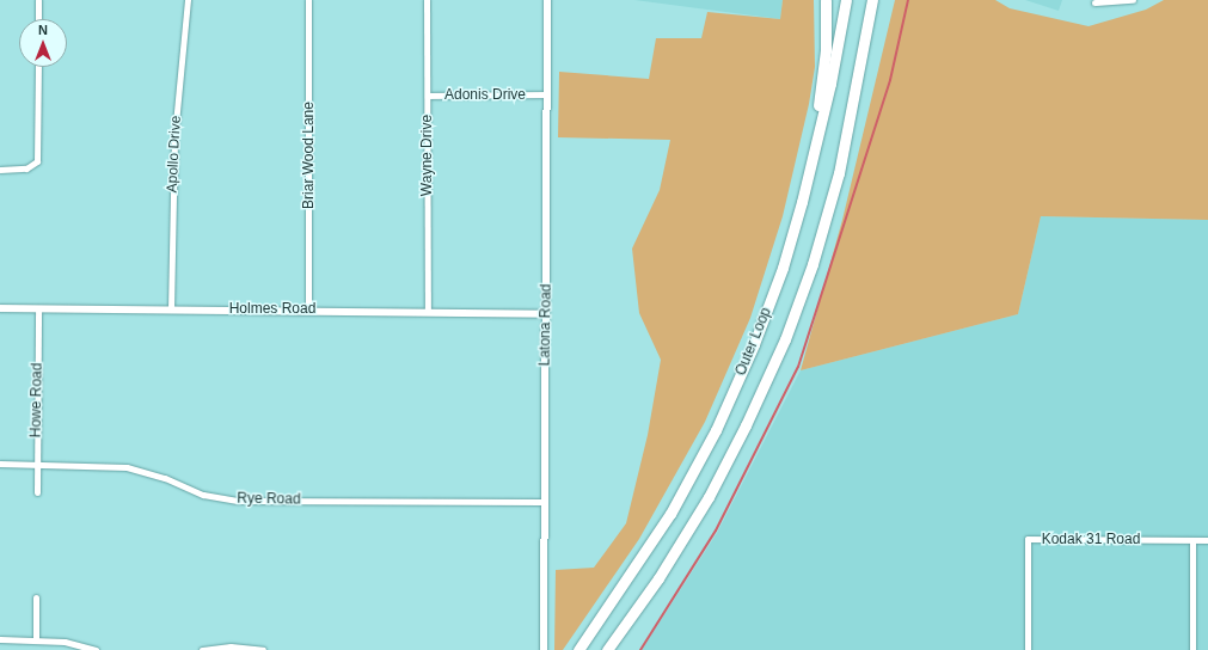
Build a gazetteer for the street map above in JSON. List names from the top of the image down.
{
  "streets": {
    "highway": ["Outer Loop"],
    "street": [
      "Adonis Drive",
      "Apollo Drive",
      "Briar Wood Lane",
      "Wayne Drive",
      "Holmes Road",
      "Latona Road",
      "Howe Road",
      "Rye Road",
      "Kodak 31 Road"
    ]
  },
  "crossings": [
    ["Adonis Drive", "Wayne Drive"],
    ["Adonis Drive", "Latona Road"],
    ["Apollo Drive", "Holmes Road"],
    ["Briar Wood Lane", "Holmes Road"],
    ["Wayne Drive", "Holmes Road"],
    ["Holmes Road", "Latona Road"],
    ["Holmes Road", "Howe Road"],
    ["Latona Road", "Rye Road"],
    ["Howe Road", "Rye Road"]
  ],
  "north": "top"
}
